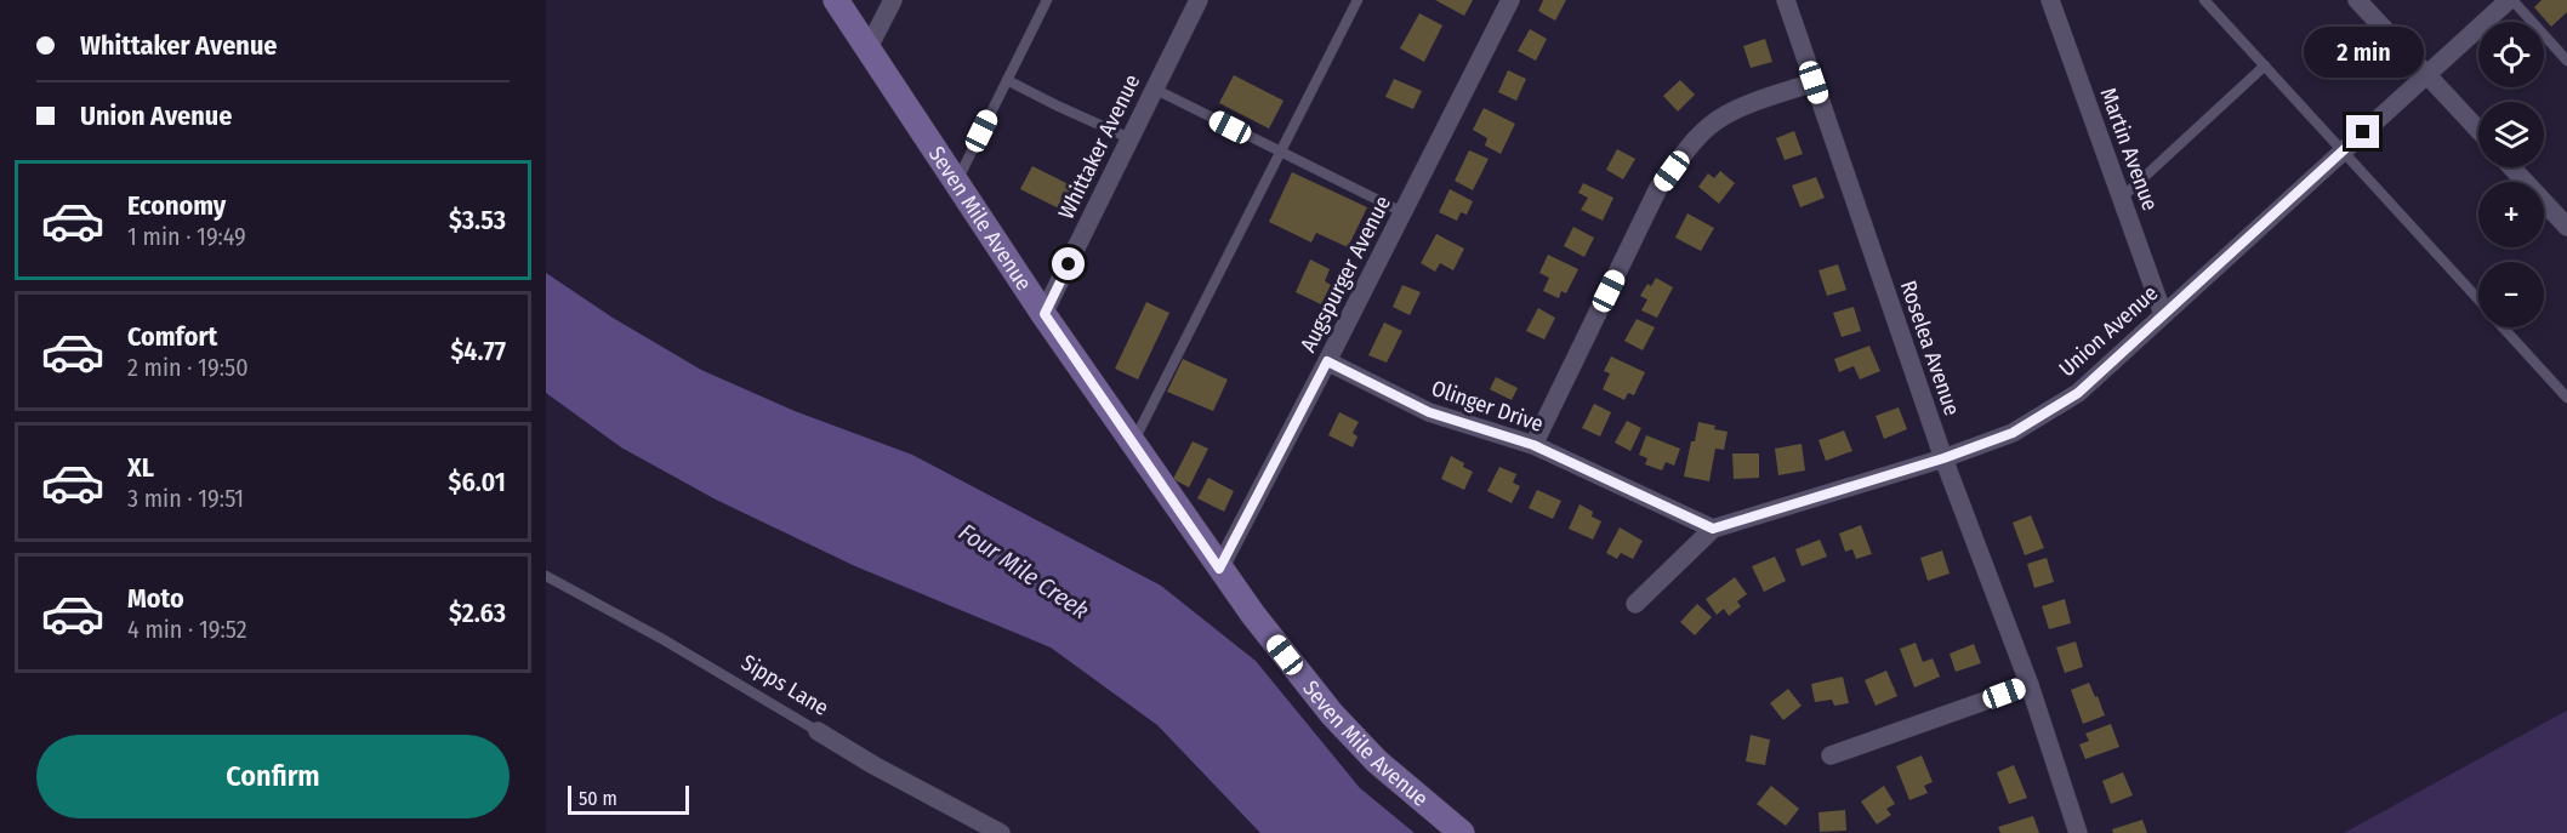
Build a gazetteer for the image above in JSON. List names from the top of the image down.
{
  "streets": {
    "main road": ["Seven Mile Avenue"],
    "street": [
      "Whittaker Avenue",
      "Martin Avenue",
      "Augspurger Avenue",
      "Union Avenue",
      "Roselea Avenue",
      "Olinger Drive",
      "Sipps Lane"
    ]
  },
  "crossings": [
    ["Whittaker Avenue", "Seven Mile Avenue"],
    ["Martin Avenue", "Union Avenue"],
    ["Seven Mile Avenue", "Augspurger Avenue"],
    ["Augspurger Avenue", "Olinger Drive"],
    ["Union Avenue", "Roselea Avenue"],
    ["Union Avenue", "Olinger Drive"]
  ],
  "water": ["Four Mile Creek"],
  "scale_bar": "50 m",
  "page": {
    "banner": ["Whittaker Avenue", "Union Avenue"],
    "map_buttons": ["+", "−"],
    "bubble": "2 min",
    "list": [
      {
        "name": "Economy",
        "note": "1 min · 19:49",
        "value": "$3.53"
      },
      {
        "name": "Comfort",
        "note": "2 min · 19:50",
        "value": "$4.77"
      },
      {
        "name": "XL",
        "note": "3 min · 19:51",
        "value": "$6.01"
      },
      {
        "name": "Moto",
        "note": "4 min · 19:52",
        "value": "$2.63"
      }
    ],
    "buttons": "Confirm",
    "scale": "50 m"
  }
}
